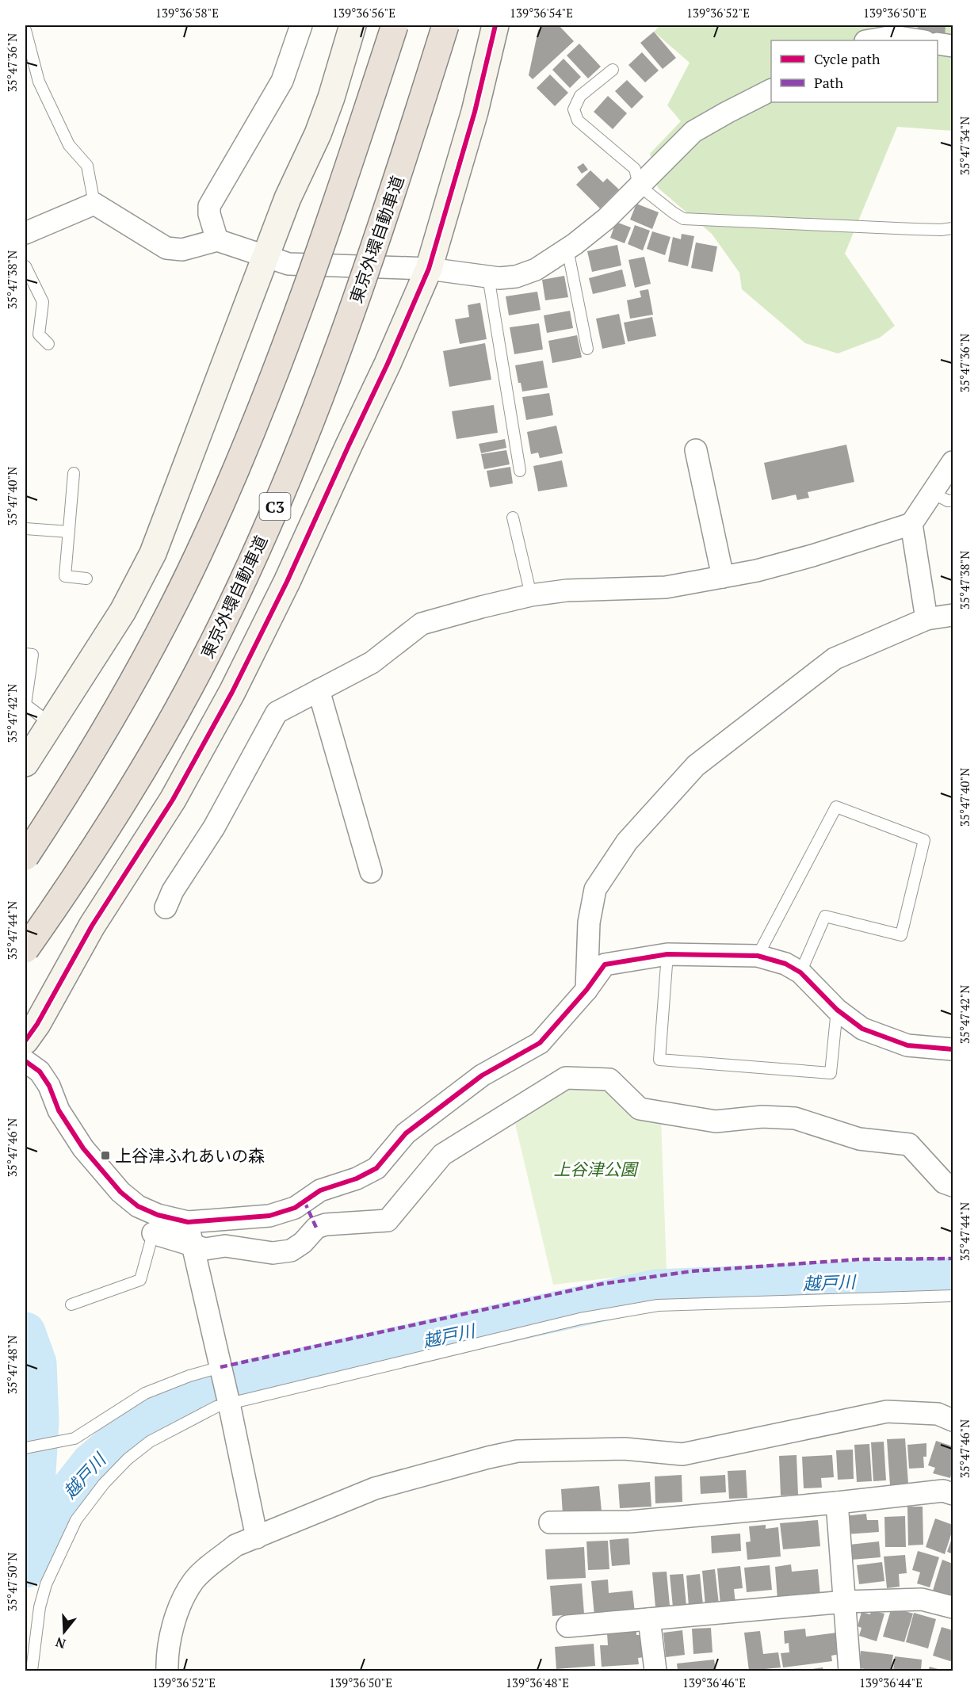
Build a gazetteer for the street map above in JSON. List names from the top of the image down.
{
  "streets": {
    "highway": ["東京外環自動車道", "C3"]
  },
  "water": ["越戸川"],
  "parks": ["上谷津公園"],
  "places": {
    "transit": ["上谷津ふれあいの森"]
  },
  "legend": ["Cycle path", "Path"],
  "north": "bottom",
  "coordinates": [
    "139°36'58\"E",
    "139°36'56\"E",
    "139°36'54\"E",
    "139°36'52\"E",
    "139°36'50\"E",
    "35°47'36\"N",
    "35°47'34\"N",
    "35°47'38\"N",
    "35°47'40\"N",
    "35°47'42\"N",
    "35°47'44\"N",
    "35°47'46\"N",
    "35°47'48\"N",
    "35°47'50\"N",
    "139°36'48\"E",
    "139°36'46\"E",
    "139°36'44\"E"
  ]
}
